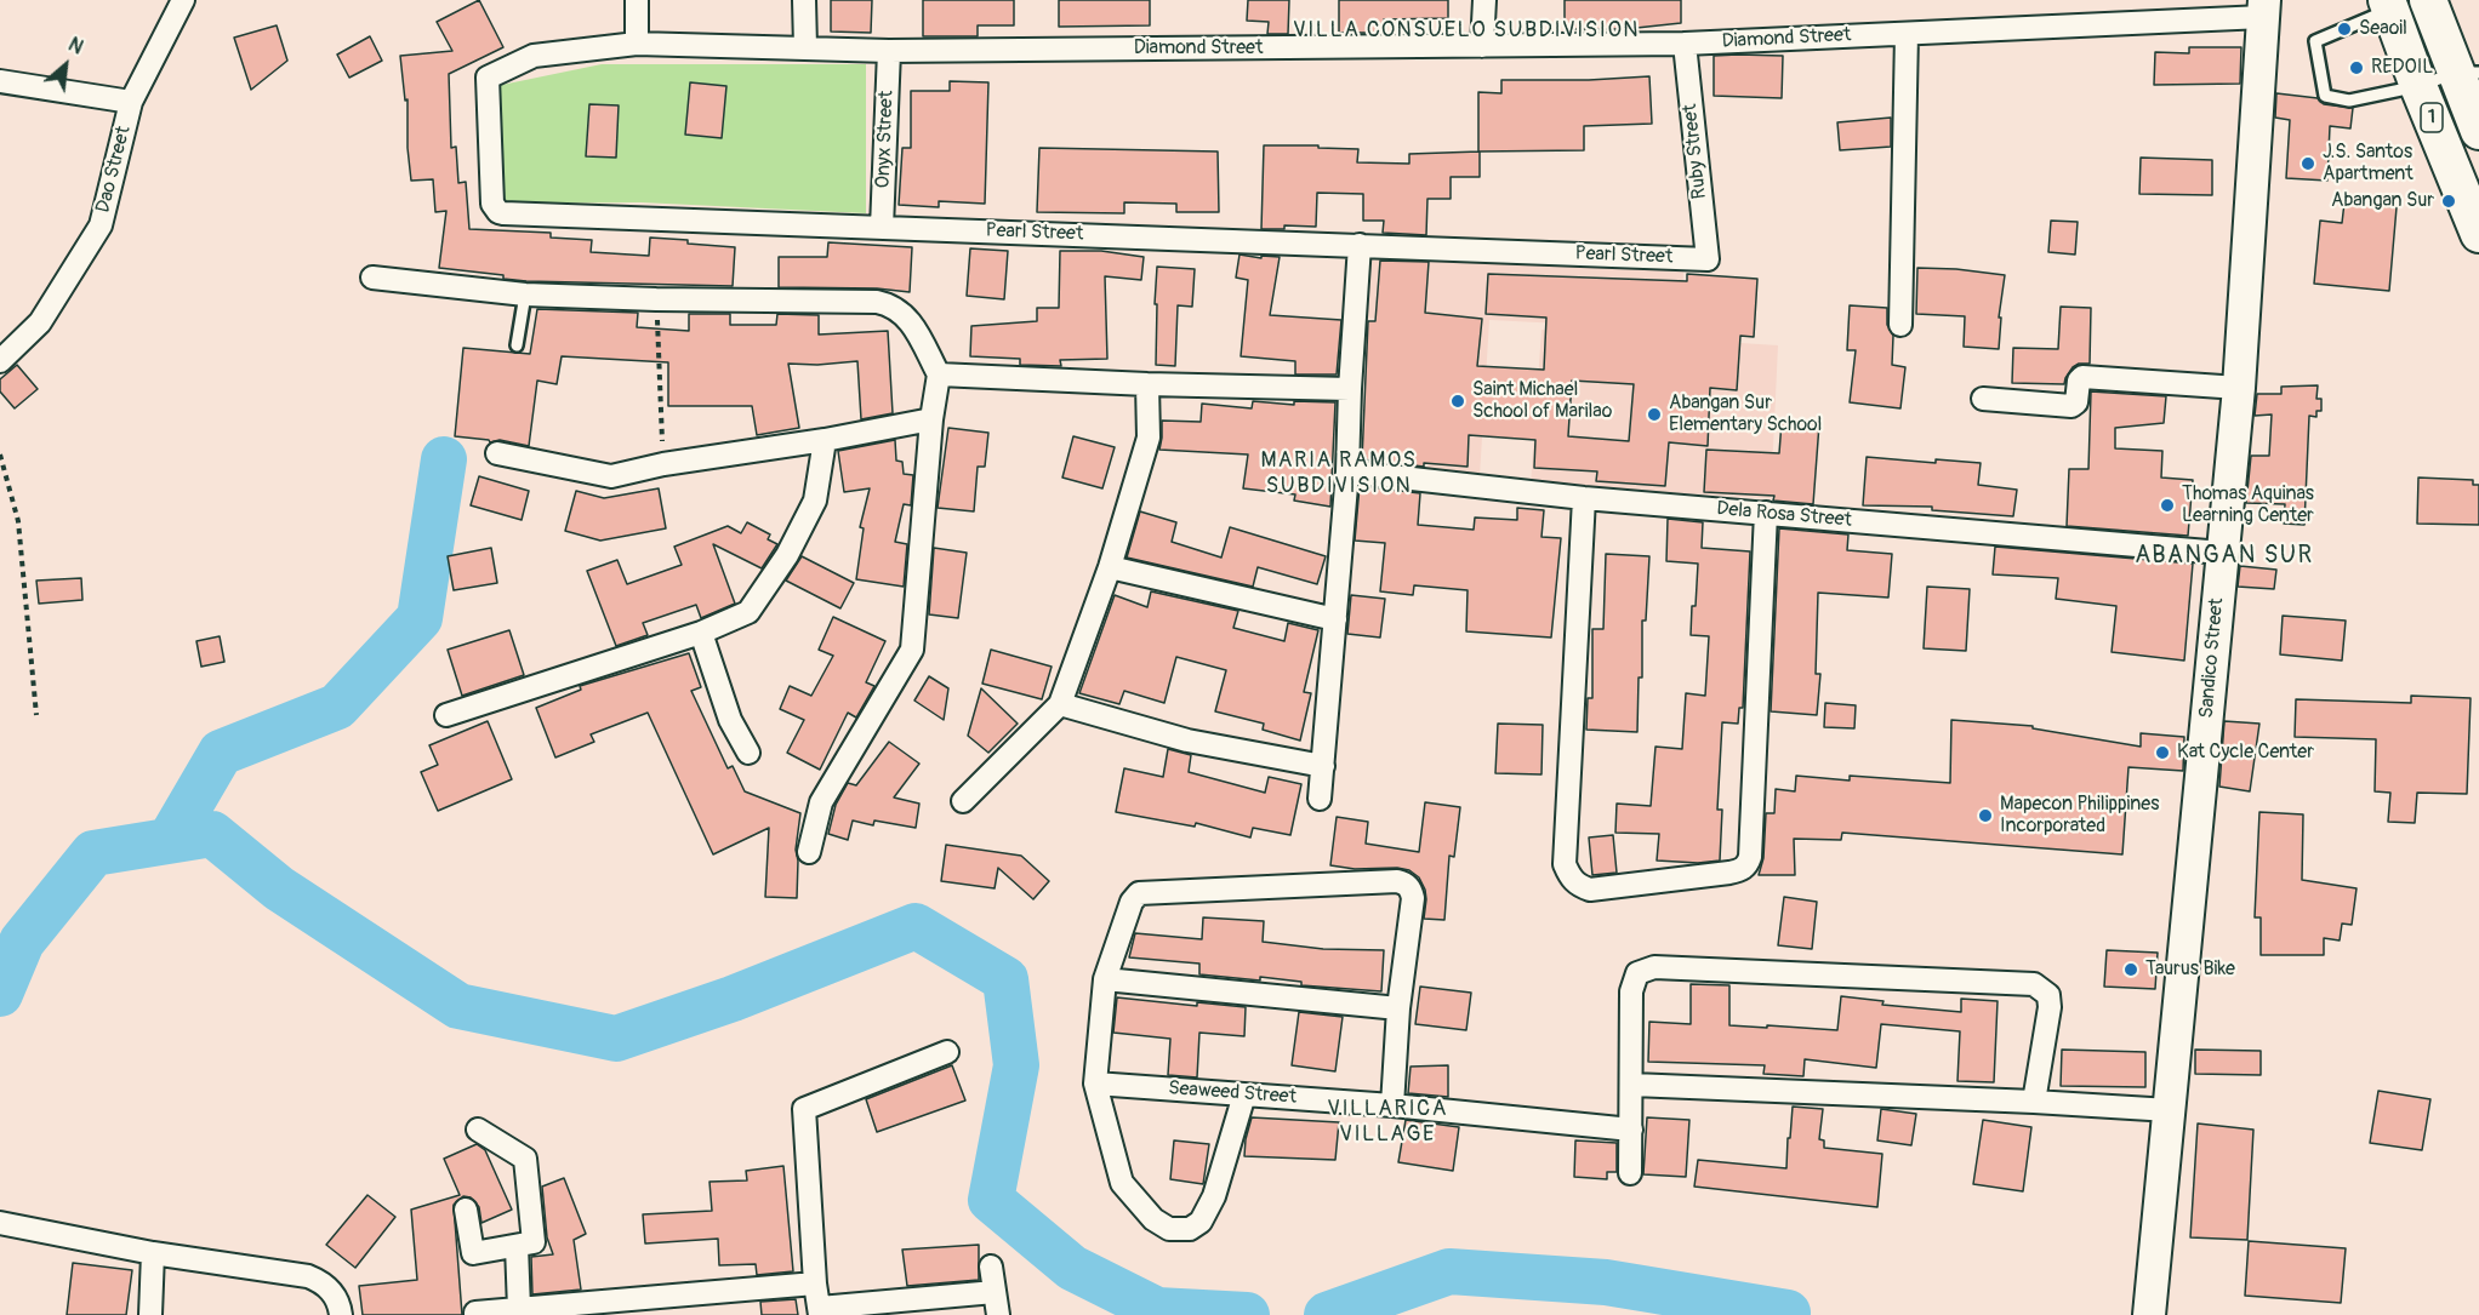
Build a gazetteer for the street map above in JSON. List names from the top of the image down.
{
  "streets": {
    "highway": ["1"],
    "main road": ["Sandico Street"],
    "street": [
      "Diamond Street",
      "Onyx Street",
      "Ruby Street",
      "Dao Street",
      "Pearl Street",
      "Dela Rosa Street",
      "Seaweed Street"
    ]
  },
  "crossings": [
    ["Diamond Street", "Onyx Street"],
    ["Diamond Street", "Ruby Street"],
    ["Diamond Street", "Pearl Street"],
    ["Diamond Street", "Sandico Street"],
    ["Onyx Street", "Pearl Street"],
    ["Ruby Street", "Pearl Street"],
    ["Dela Rosa Street", "Sandico Street"]
  ],
  "districts": [
    "VILLA CONSUELO SUBDIVISION",
    "MARIA RAMOS SUBDIVISION",
    "ABANGAN SUR",
    "VILLARICA VILLAGE"
  ],
  "places": [
    "Seaoil",
    "REDOIL",
    "J.S. Santos Apartment",
    "Abangan Sur",
    "Saint Michael School of Marilao",
    "Abangan Sur Elementary School",
    "Thomas Aquinas Learning Center",
    "Kat Cycle Center",
    "Mapecon Philippines Incorporated",
    "Taurus Bike"
  ],
  "north": "top right"
}
